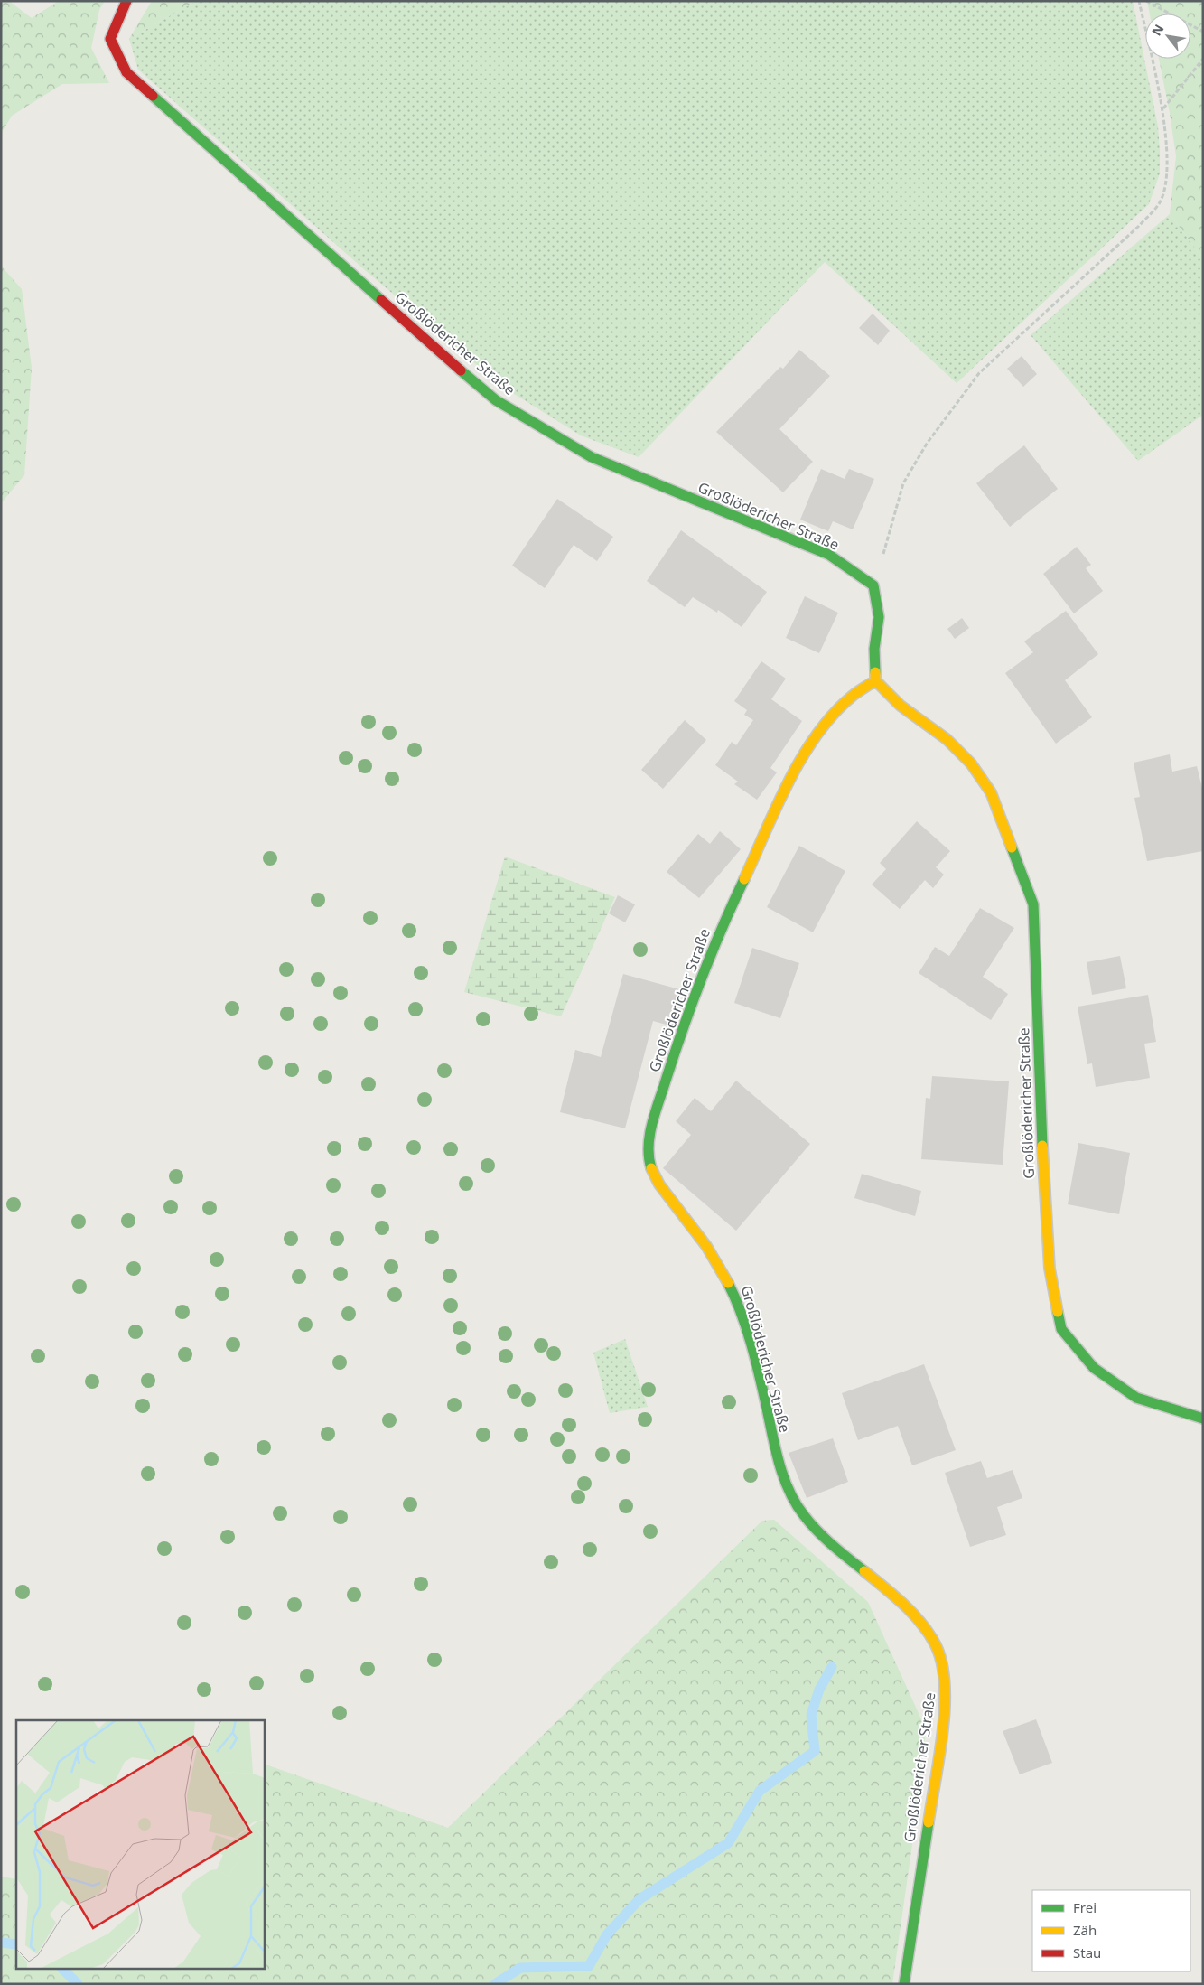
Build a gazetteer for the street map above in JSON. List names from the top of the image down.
{
  "streets": {
    "street": ["Großlödericher Straße"]
  },
  "legend": ["Frei", "Zäh", "Stau"],
  "north": "top left"
}
